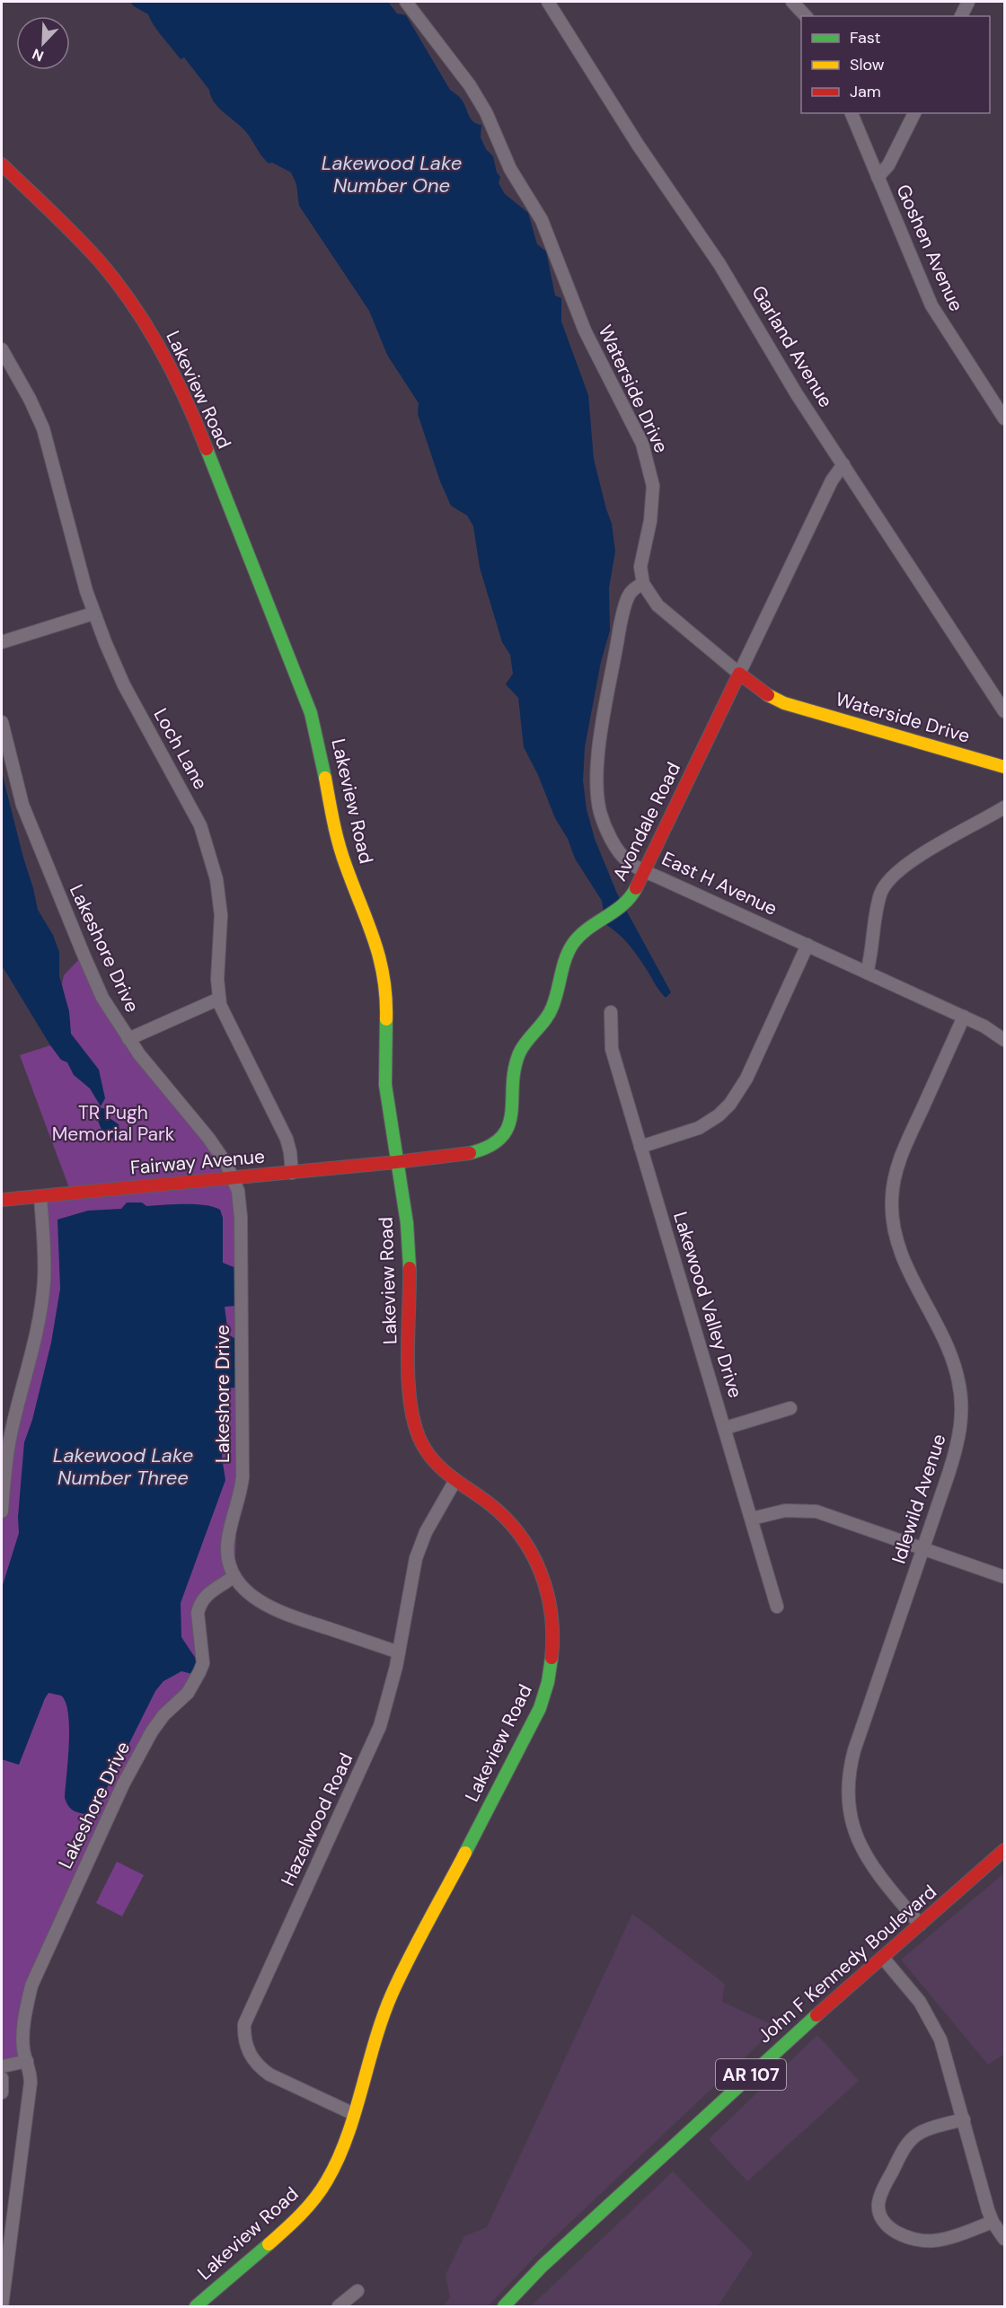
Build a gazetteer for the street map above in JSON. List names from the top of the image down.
{
  "streets": {
    "street": [
      "Goshen Avenue",
      "Garland Avenue",
      "Waterside Drive",
      "Lakeview Road",
      "Loch Lane",
      "Avondale Road",
      "East H Avenue",
      "Lakeshore Drive",
      "Fairway Avenue",
      "Lakewood Valley Drive",
      "Idlewild Avenue",
      "Hazelwood Road",
      "John F Kennedy Boulevard",
      "AR 107"
    ]
  },
  "crossings": [
    ["Garland Avenue", "Avondale Road"],
    ["Waterside Drive", "Avondale Road"],
    ["Waterside Drive", "East H Avenue"],
    ["Lakeview Road", "Avondale Road"],
    ["Lakeview Road", "Fairway Avenue"],
    ["Lakeview Road", "Hazelwood Road"],
    ["Loch Lane", "Fairway Avenue"],
    ["Avondale Road", "East H Avenue"],
    ["Avondale Road", "Fairway Avenue"],
    ["East H Avenue", "Idlewild Avenue"],
    ["Lakeshore Drive", "Fairway Avenue"],
    ["Idlewild Avenue", "John F Kennedy Boulevard"]
  ],
  "water": ["Lakewood Lake Number One", "Lakewood Lake Number Three"],
  "parks": ["TR Pugh Memorial Park"],
  "legend": ["Fast", "Slow", "Jam"],
  "north": "bottom left"
}
